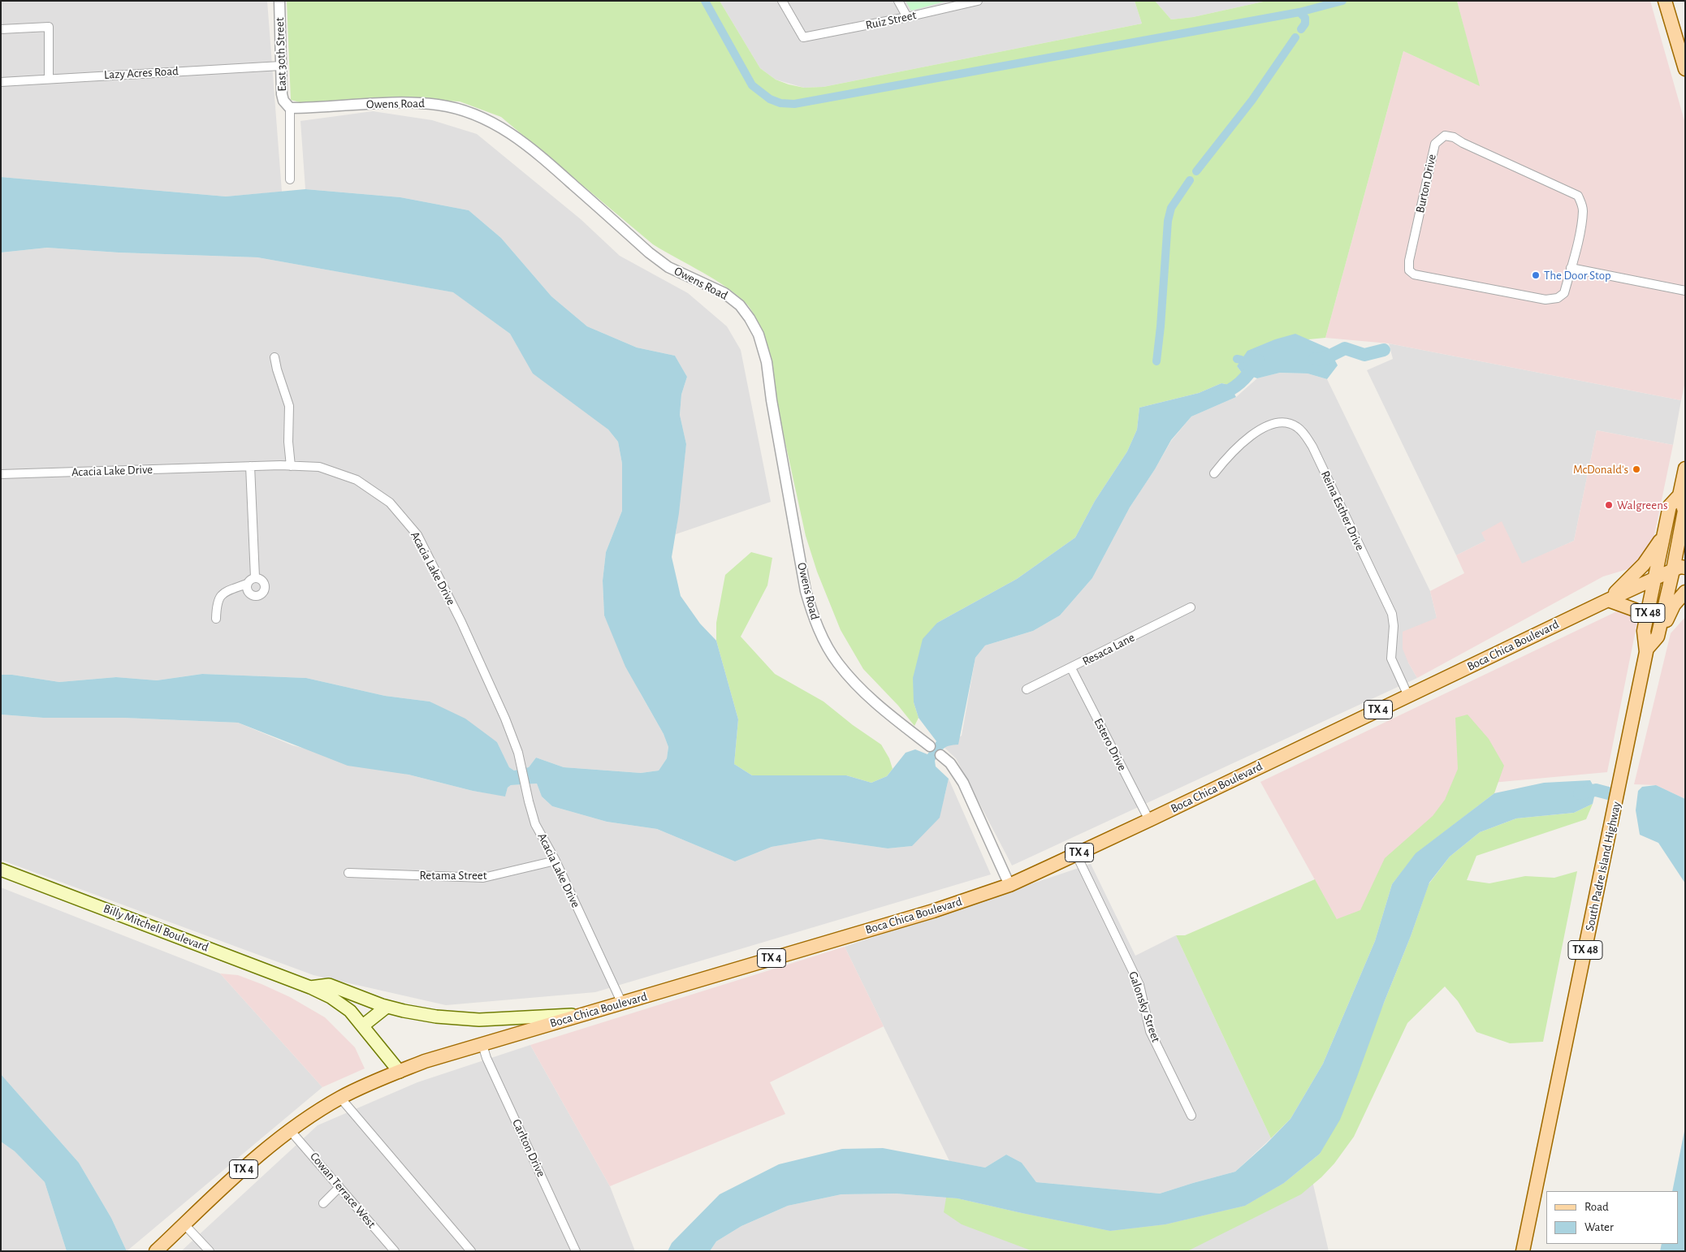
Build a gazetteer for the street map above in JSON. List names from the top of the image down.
{
  "streets": {
    "main road": [
      "TX 48",
      "Boca Chica Boulevard",
      "TX 4",
      "South Padre Island Highway",
      "Billy Mitchell Boulevard"
    ],
    "street": [
      "Ruiz Street",
      "East 30th Street",
      "Lazy Acres Road",
      "Owens Road",
      "Burton Drive",
      "Acacia Lake Drive",
      "Reina Esther Drive",
      "Resaca Lane",
      "Estero Drive",
      "Retama Street",
      "Galonsky Street",
      "Carlton Drive",
      "Cowan Terrace West"
    ]
  },
  "crossings": [
    ["East 30th Street", "Lazy Acres Road"],
    ["East 30th Street", "Owens Road"],
    ["Acacia Lake Drive", "Boca Chica Boulevard"],
    ["Acacia Lake Drive", "Retama Street"],
    ["Reina Esther Drive", "Boca Chica Boulevard"],
    ["TX 48", "South Padre Island Highway"],
    ["Boca Chica Boulevard", "TX 4"],
    ["Boca Chica Boulevard", "Estero Drive"],
    ["Boca Chica Boulevard", "South Padre Island Highway"],
    ["Boca Chica Boulevard", "Billy Mitchell Boulevard"],
    ["Boca Chica Boulevard", "Galonsky Street"],
    ["Boca Chica Boulevard", "Carlton Drive"],
    ["Boca Chica Boulevard", "Cowan Terrace West"],
    ["Resaca Lane", "Estero Drive"],
    ["TX 4", "South Padre Island Highway"]
  ],
  "places": ["The Door Stop", "McDonald's", "Walgreens"],
  "legend": ["Road", "Water"]
}
